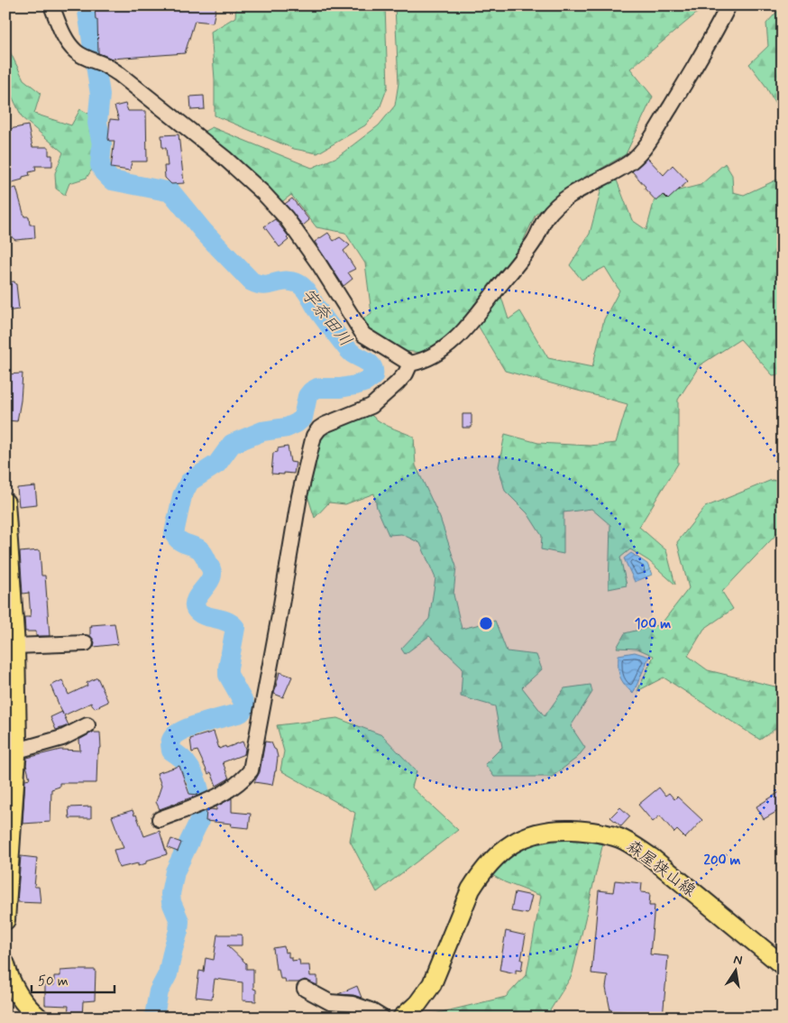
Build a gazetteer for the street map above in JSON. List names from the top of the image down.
{
  "streets": {
    "main road": ["森屋狭山線"]
  },
  "water": ["宇奈田川"],
  "scale_bar": "50 m",
  "north": "top",
  "rings": ["100 m", "200 m"]
}
